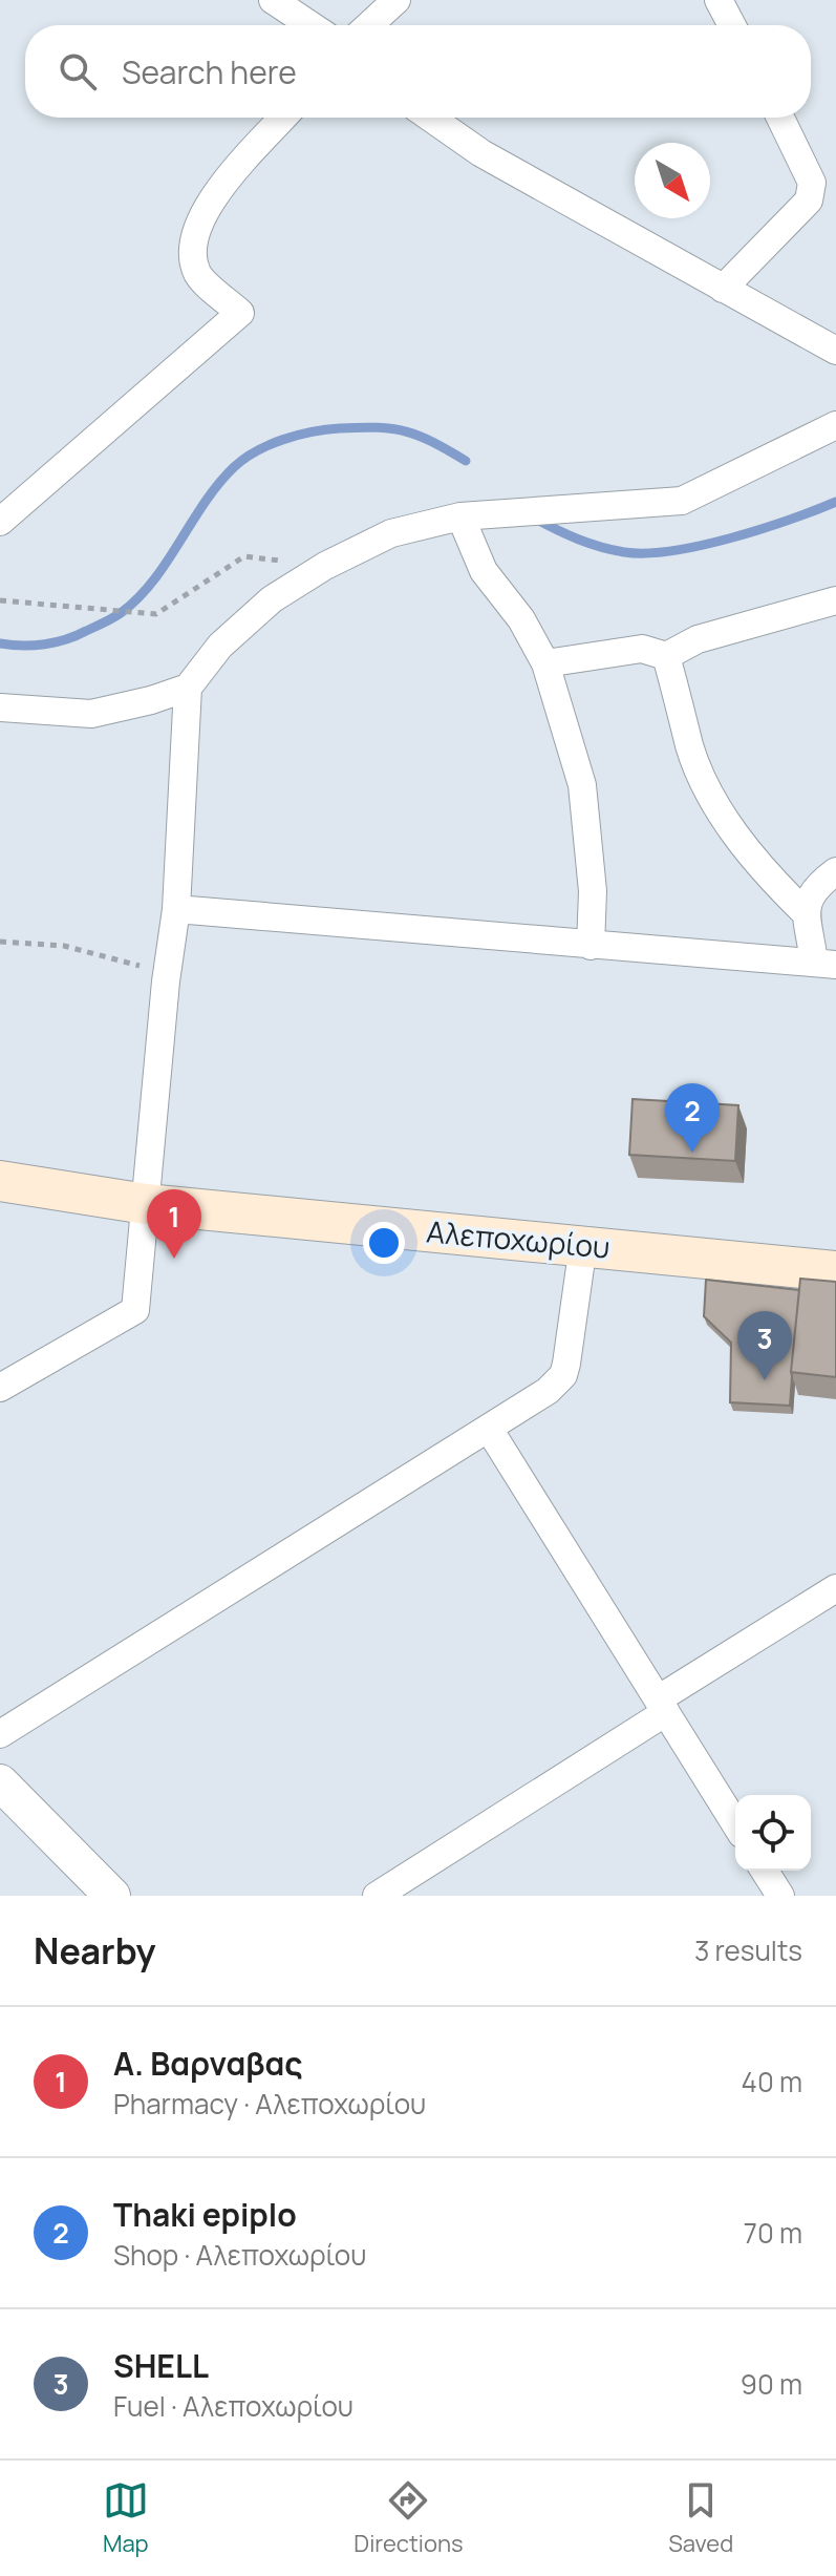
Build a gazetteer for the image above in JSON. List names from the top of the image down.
{
  "streets": {
    "main road": ["Αλεποχωρίου"]
  },
  "north": "bottom right",
  "page": {
    "search": "Search here",
    "pins": ["2", "1", "3"],
    "heading": ["Nearby", "3 results"],
    "list": [
      {
        "mark": "1",
        "name": "Α. Βαρναβας",
        "note": "Pharmacy · Αλεποχωρίου",
        "value": "40 m"
      },
      {
        "mark": "2",
        "name": "Thaki epiplo",
        "note": "Shop · Αλεποχωρίου",
        "value": "70 m"
      },
      {
        "mark": "3",
        "name": "SHELL",
        "note": "Fuel · Αλεποχωρίου",
        "value": "90 m"
      }
    ],
    "nav": ["Map", "Directions", "Saved"]
  }
}
